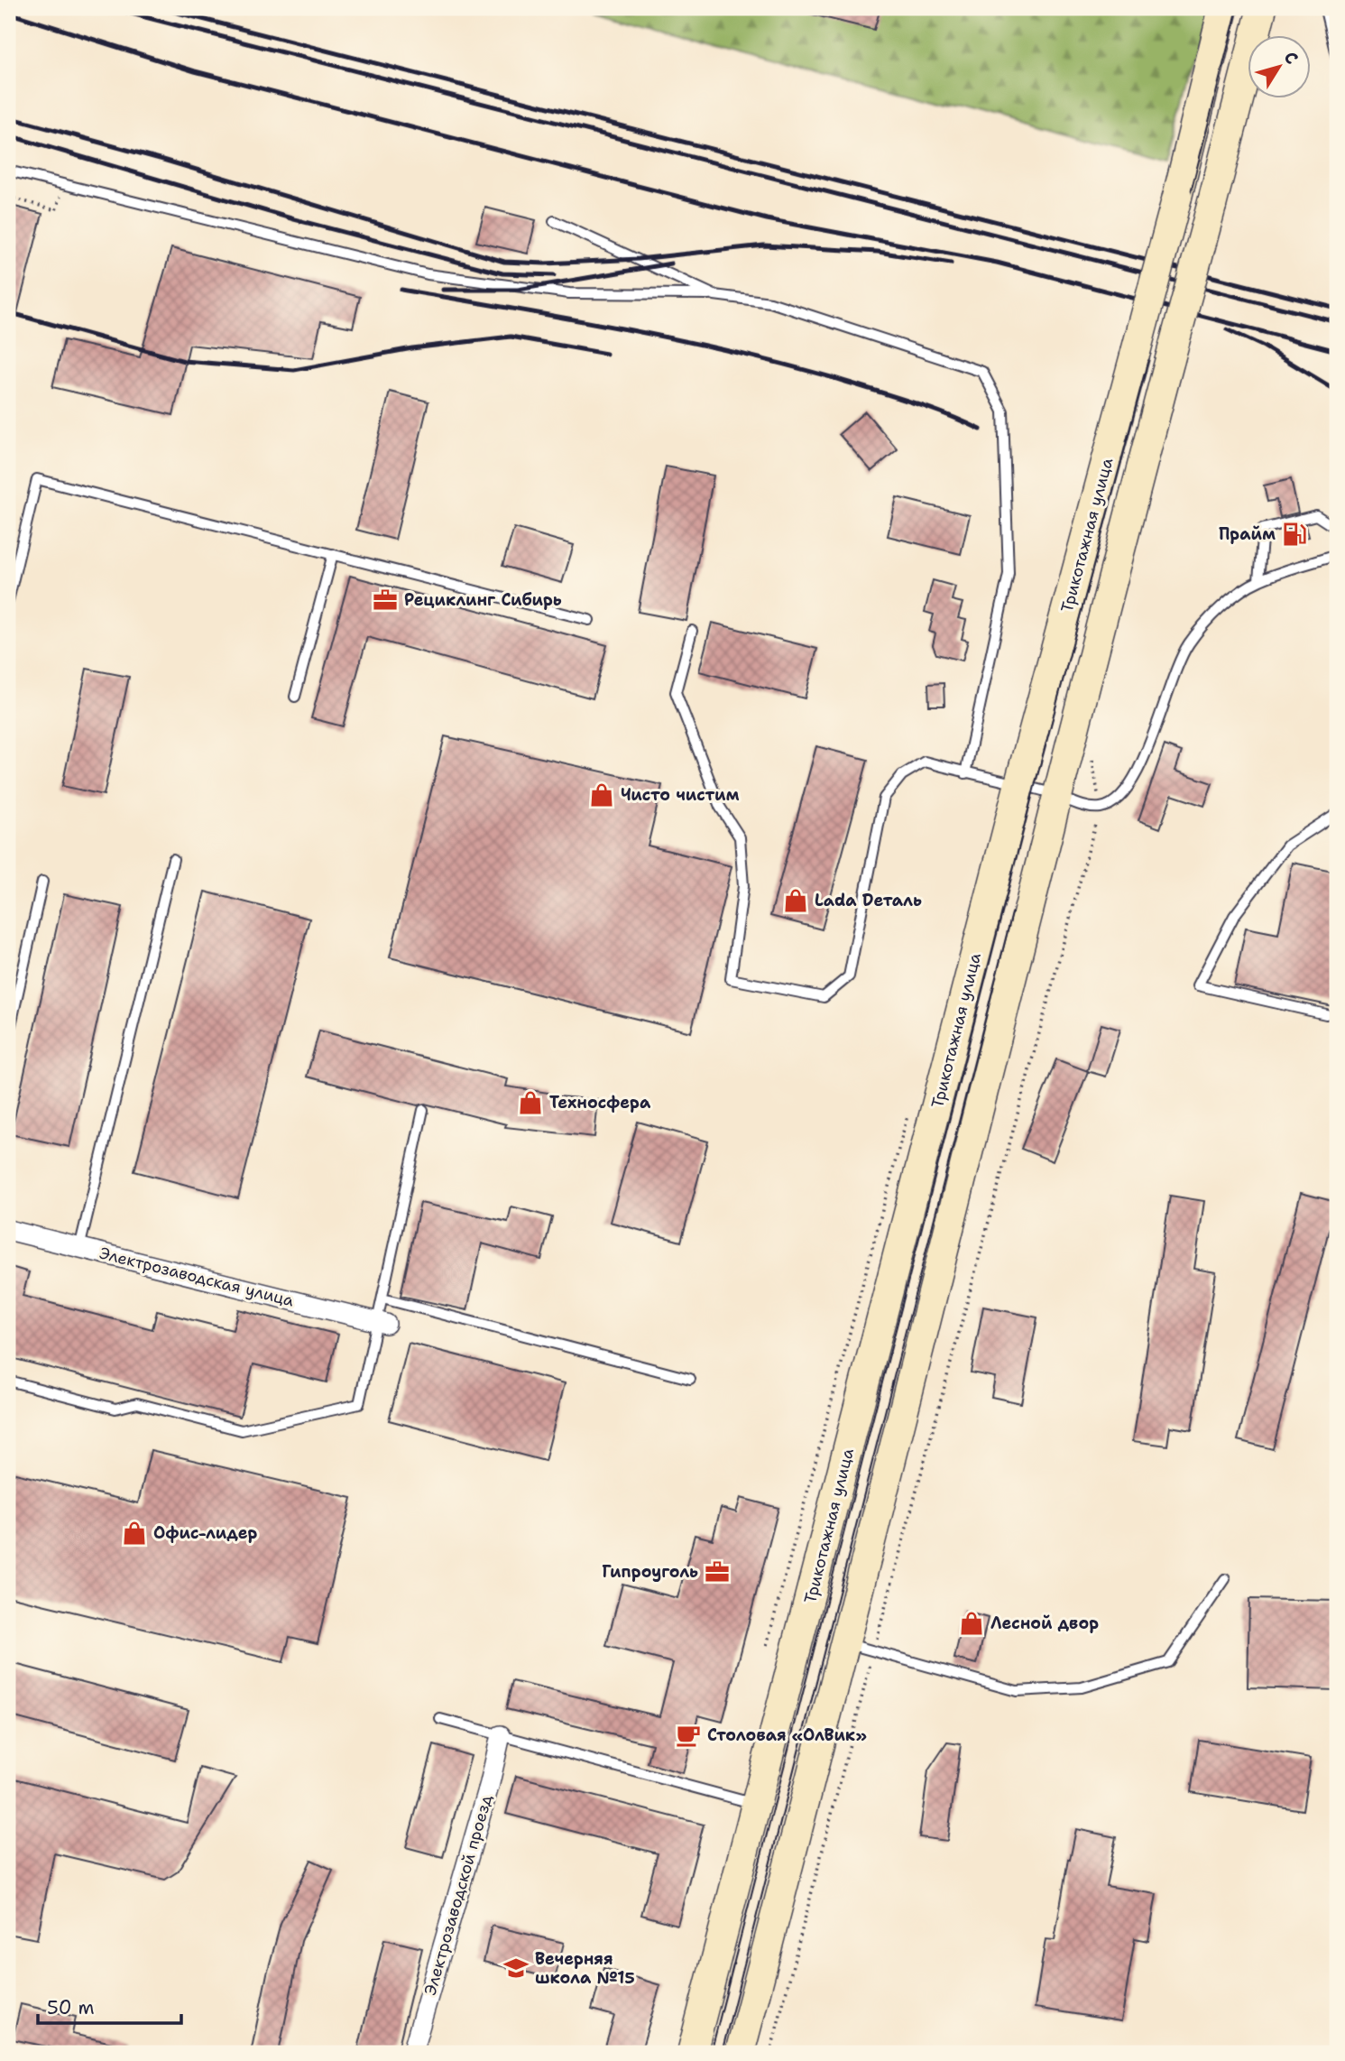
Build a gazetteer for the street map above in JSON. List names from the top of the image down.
{
  "streets": {
    "main road": ["Трикотажная улица"],
    "street": ["Электрозаводская улица", "Электрозаводской проезд"]
  },
  "places": {
    "fuel station": ["Прайм"],
    "office": ["Рециклинг Сибирь", "Гипроуголь"],
    "shop": [
      "Чисто чистим",
      "Lada Dеталь",
      "Техносфера",
      "Офис-лидер",
      "Лесной двор"
    ],
    "cafe": ["Столовая «ОлВик»"],
    "school or university": ["Вечерняя школа №15"]
  },
  "scale_bar": "50 m",
  "north": "top right"
}
